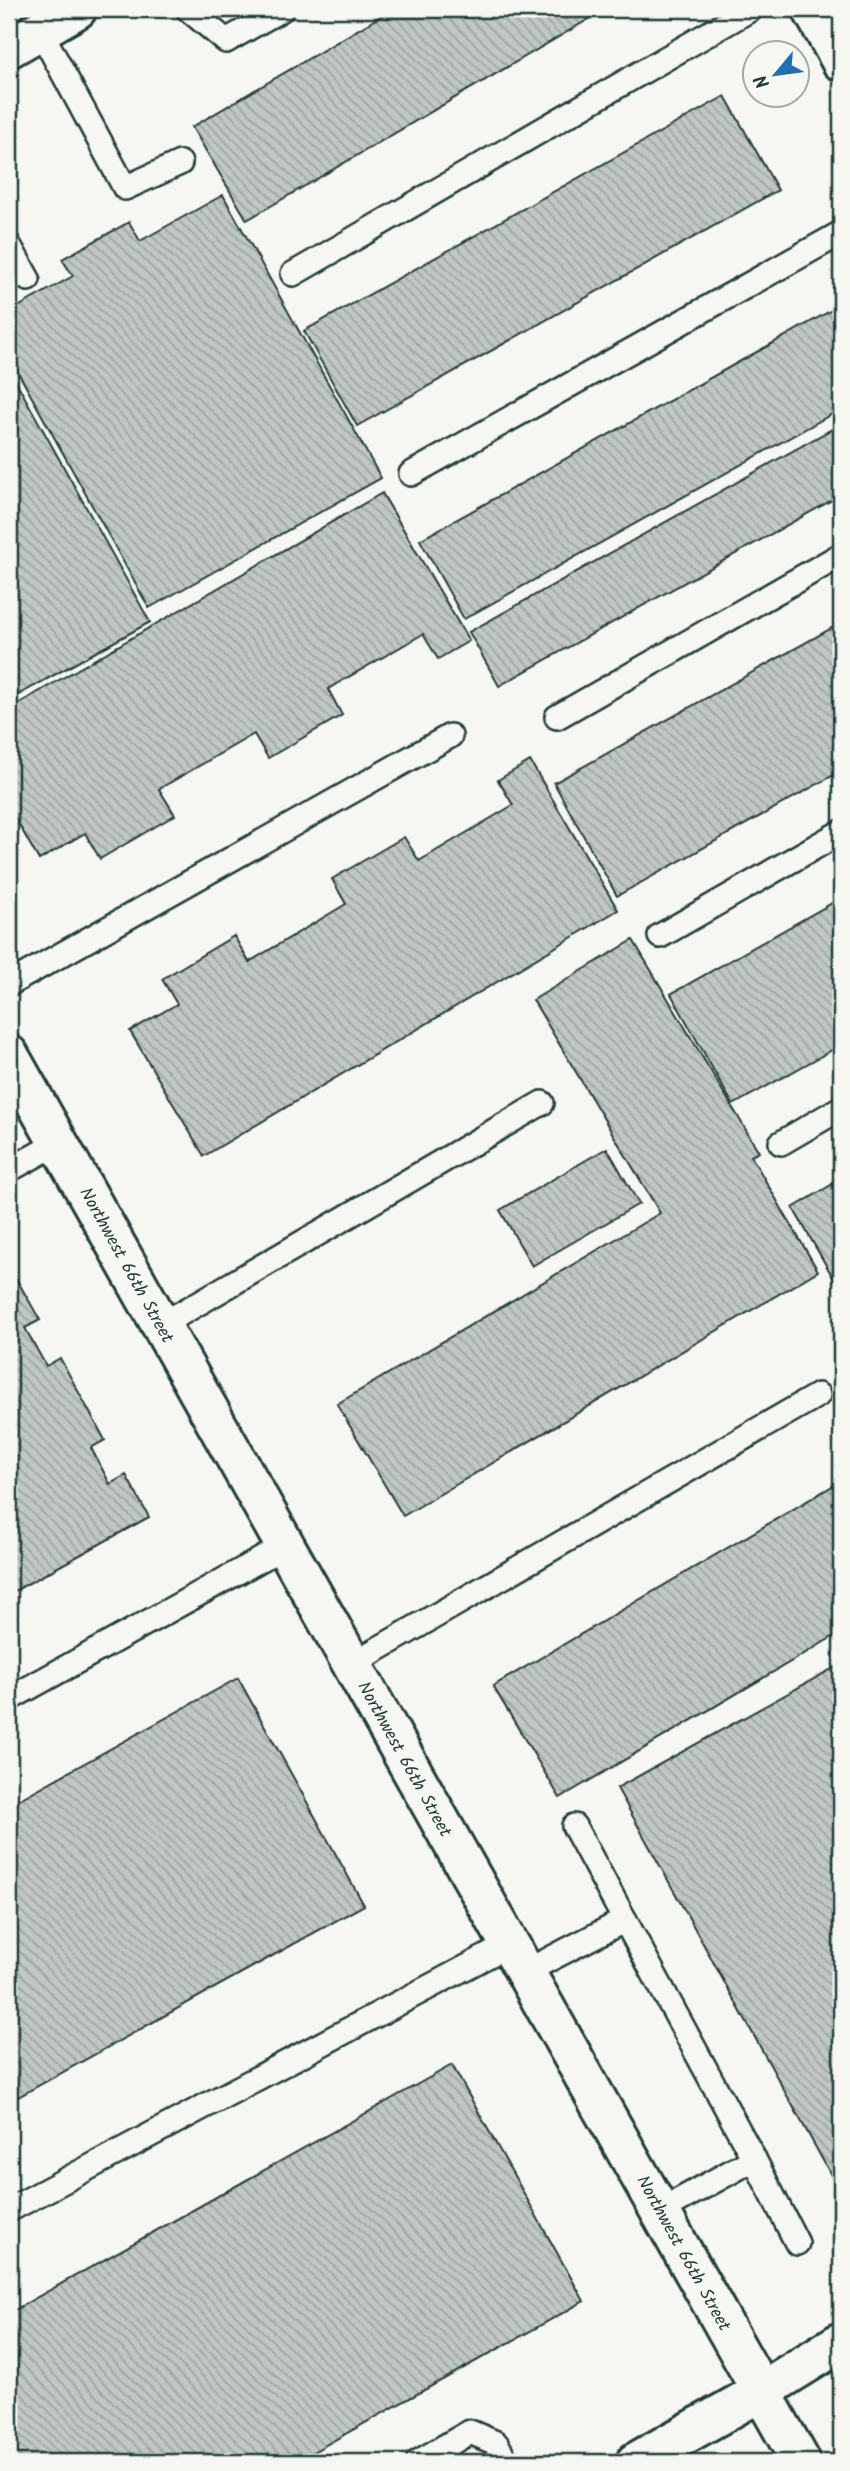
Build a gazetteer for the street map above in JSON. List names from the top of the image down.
{
  "streets": {
    "street": ["Northwest 66th Street"]
  },
  "north": "bottom left"
}
